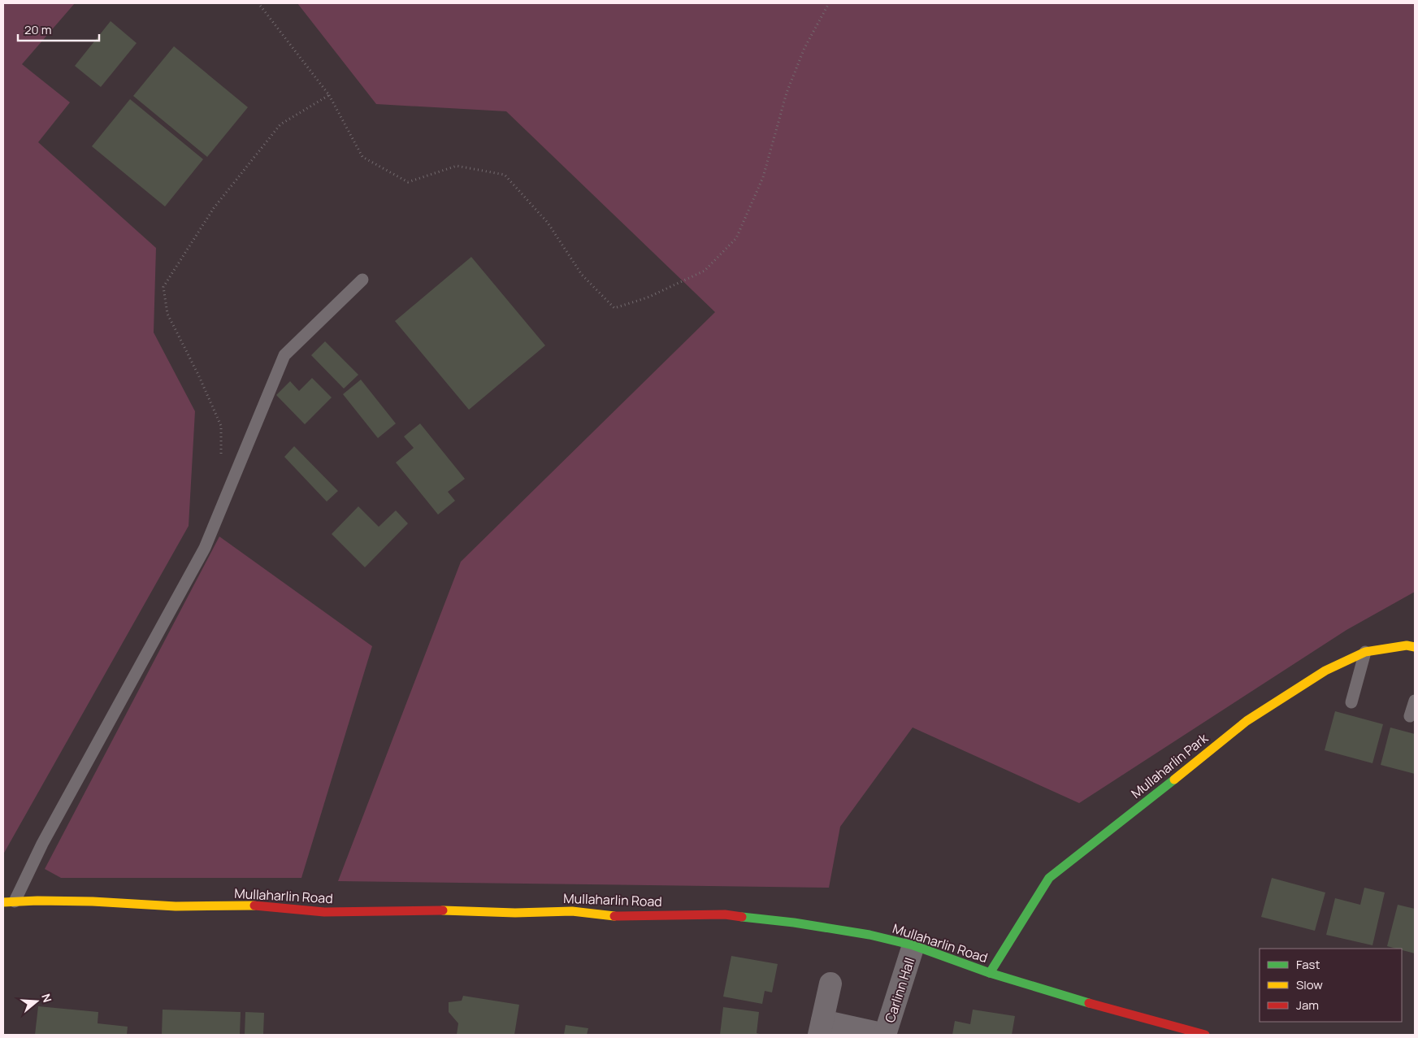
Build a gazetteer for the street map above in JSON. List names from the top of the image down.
{
  "streets": {
    "street": ["Mullaharlin Park", "Mullaharlin Road", "Carlinn Hall"]
  },
  "crossings": [
    ["Mullaharlin Park", "Mullaharlin Road"],
    ["Mullaharlin Road", "Carlinn Hall"]
  ],
  "legend": ["Fast", "Slow", "Jam"],
  "scale_bar": "20 m",
  "north": "right"
}
